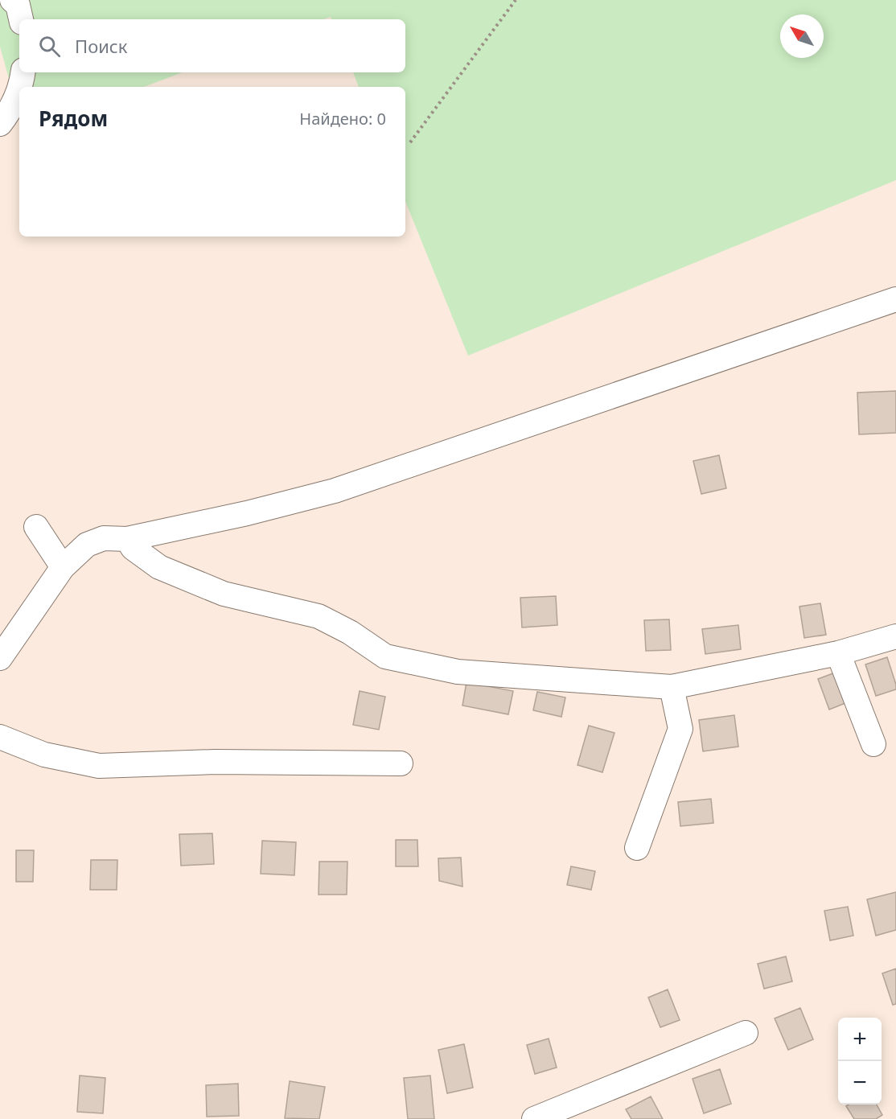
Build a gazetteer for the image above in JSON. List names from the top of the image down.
{
  "north": "top left",
  "page": {
    "search": "Поиск",
    "heading": ["Рядом", "Найдено: 0"],
    "map_buttons": ["+", "−"]
  }
}
